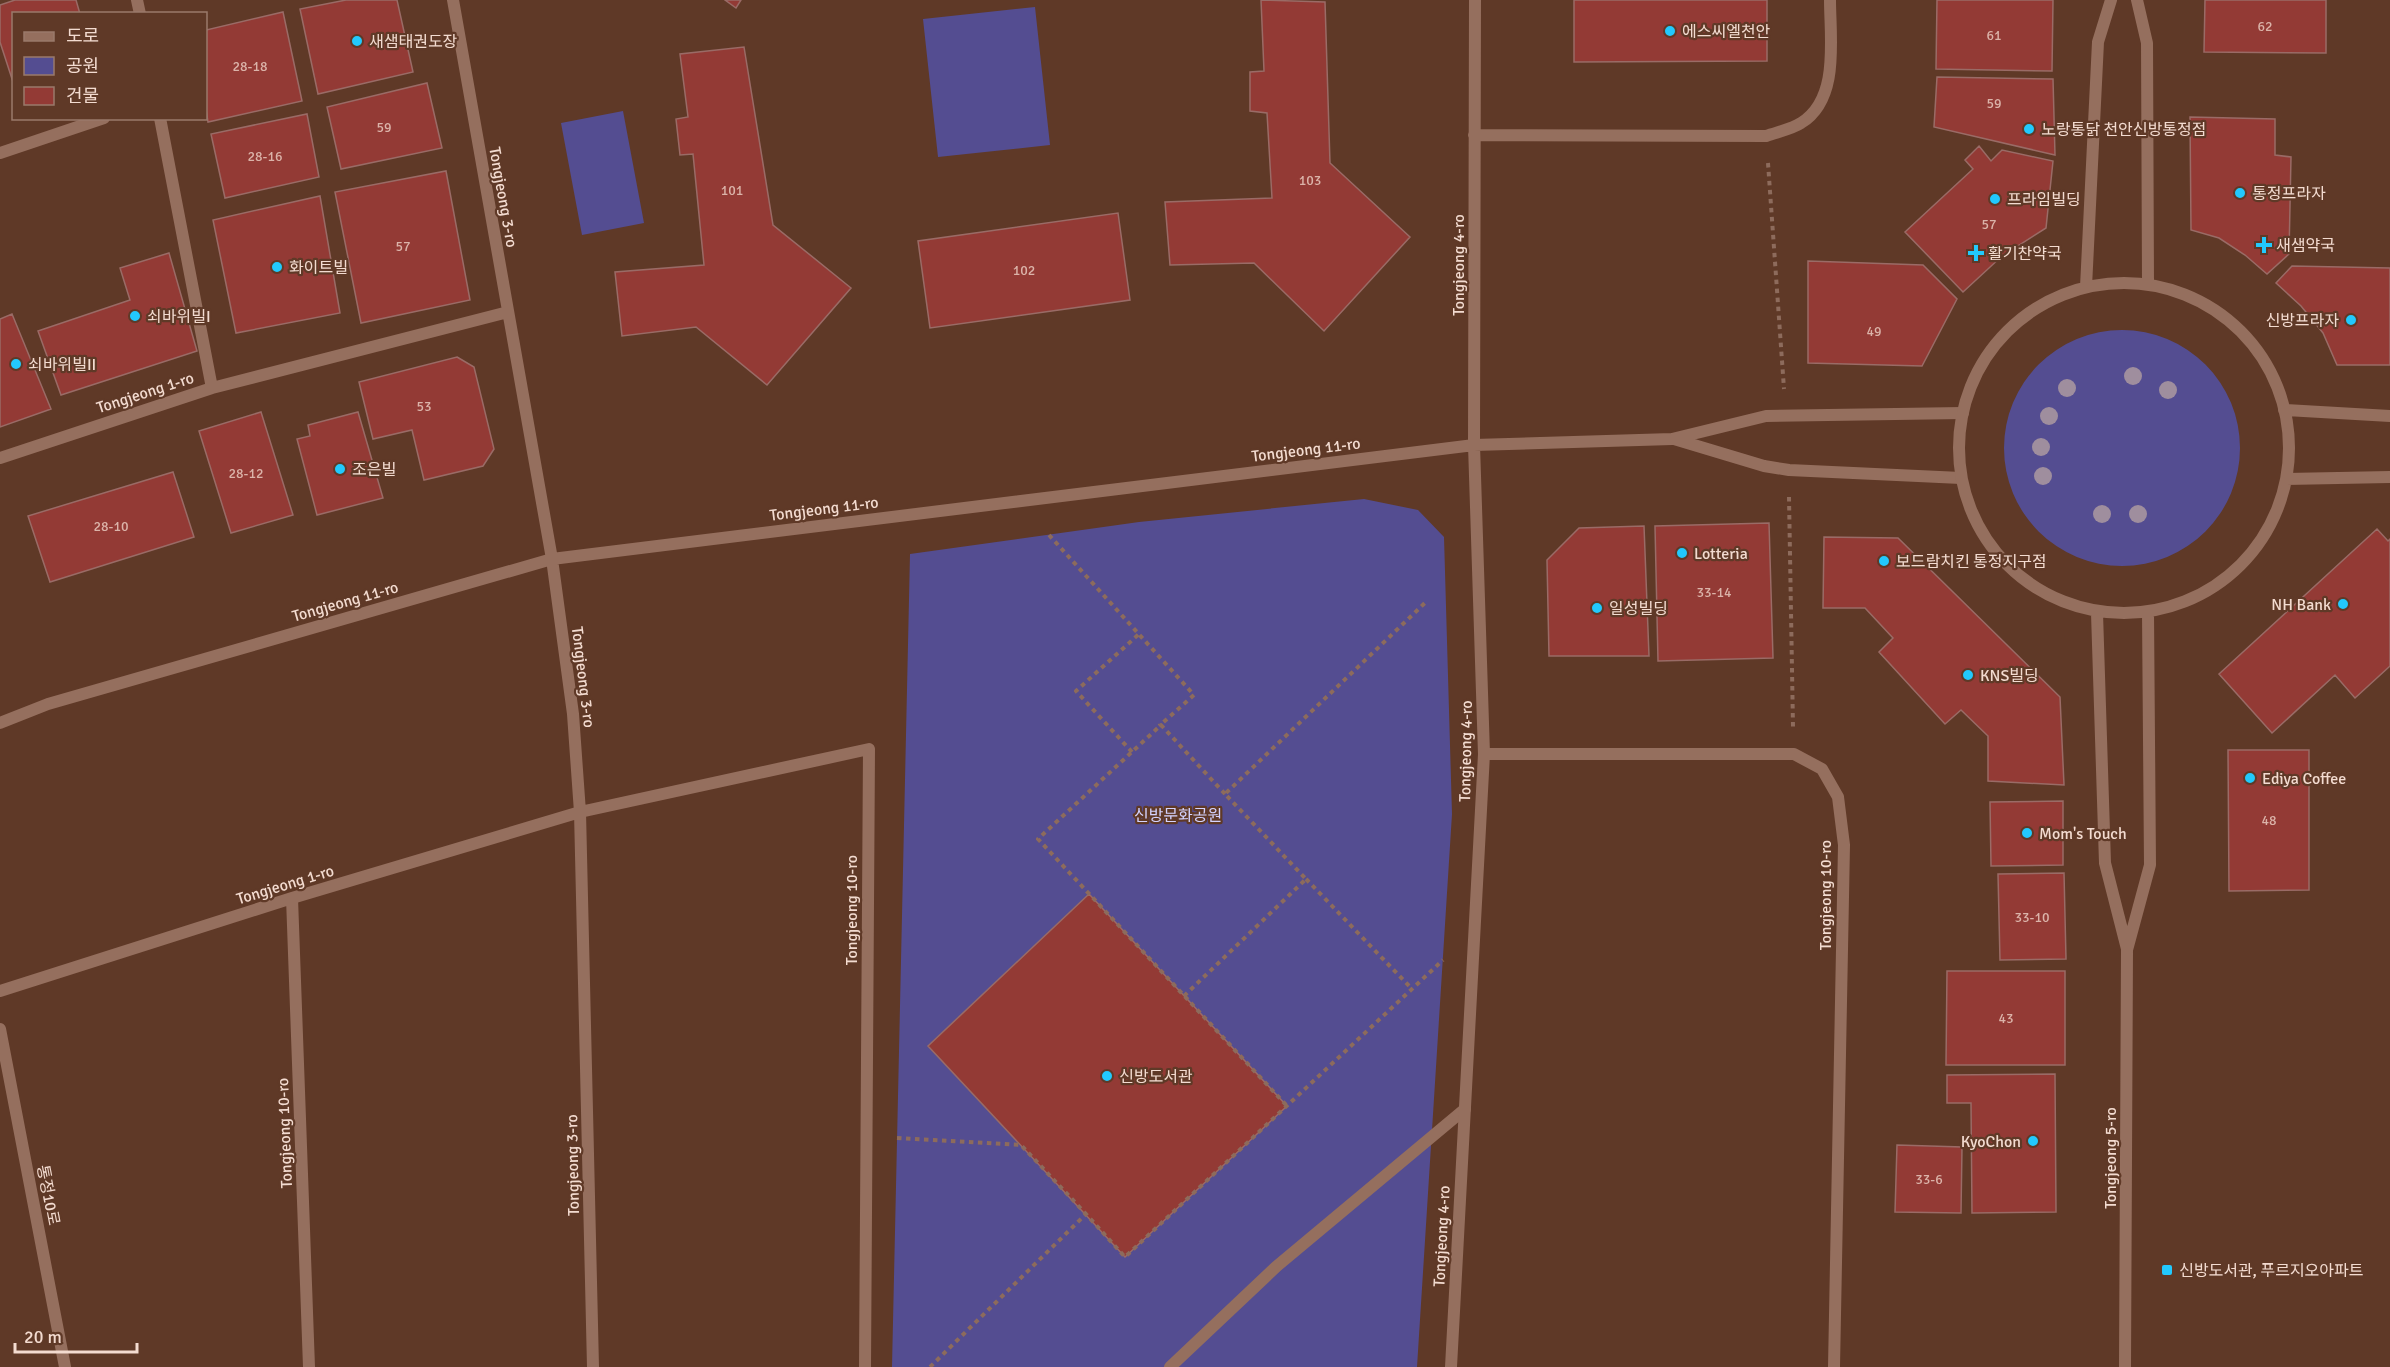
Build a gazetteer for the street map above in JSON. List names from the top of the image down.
{
  "streets": {
    "street": [
      "Tongjeong 3-ro",
      "Tongjeong 4-ro",
      "Tongjeong 1-ro",
      "Tongjeong 11-ro",
      "Tongjeong 10-ro",
      "Tongjeong 5-ro",
      "통정10로"
    ]
  },
  "crossings": [
    ["Tongjeong 3-ro", "Tongjeong 1-ro"],
    ["Tongjeong 3-ro", "Tongjeong 11-ro"],
    ["Tongjeong 3-ro", "Tongjeong 10-ro"],
    ["Tongjeong 4-ro", "Tongjeong 11-ro"],
    ["Tongjeong 4-ro", "Tongjeong 10-ro"],
    ["Tongjeong 1-ro", "Tongjeong 10-ro"]
  ],
  "parks": ["신방문화공원"],
  "places": {
    "other": [
      "에스씨엘천안",
      "새샘태권도장",
      "노랑통닭 천안신방통정점",
      "통정프라자",
      "프라임빌딩",
      "화이트빌",
      "쇠바위빌I",
      "신방프라자",
      "쇠바위빌II",
      "조은빌",
      "Lotteria",
      "보드람치킨 통정지구점",
      "NH Bank",
      "일성빌딩",
      "KNS빌딩",
      "Ediya Coffee",
      "Mom's Touch",
      "신방도서관",
      "KyoChon"
    ],
    "health": ["새샘약국", "활기찬약국"],
    "transit": ["신방도서관, 푸르지오아파트"]
  },
  "house_numbers": [
    "62",
    "61",
    "28-18",
    "59",
    "59",
    "28-16",
    "103",
    "101",
    "57",
    "57",
    "102",
    "49",
    "53",
    "28-12",
    "28-10",
    "33-14",
    "48",
    "33-10",
    "43",
    "33-6"
  ],
  "legend": ["도로", "공원", "건물"],
  "scale_bar": "20 m"
}
